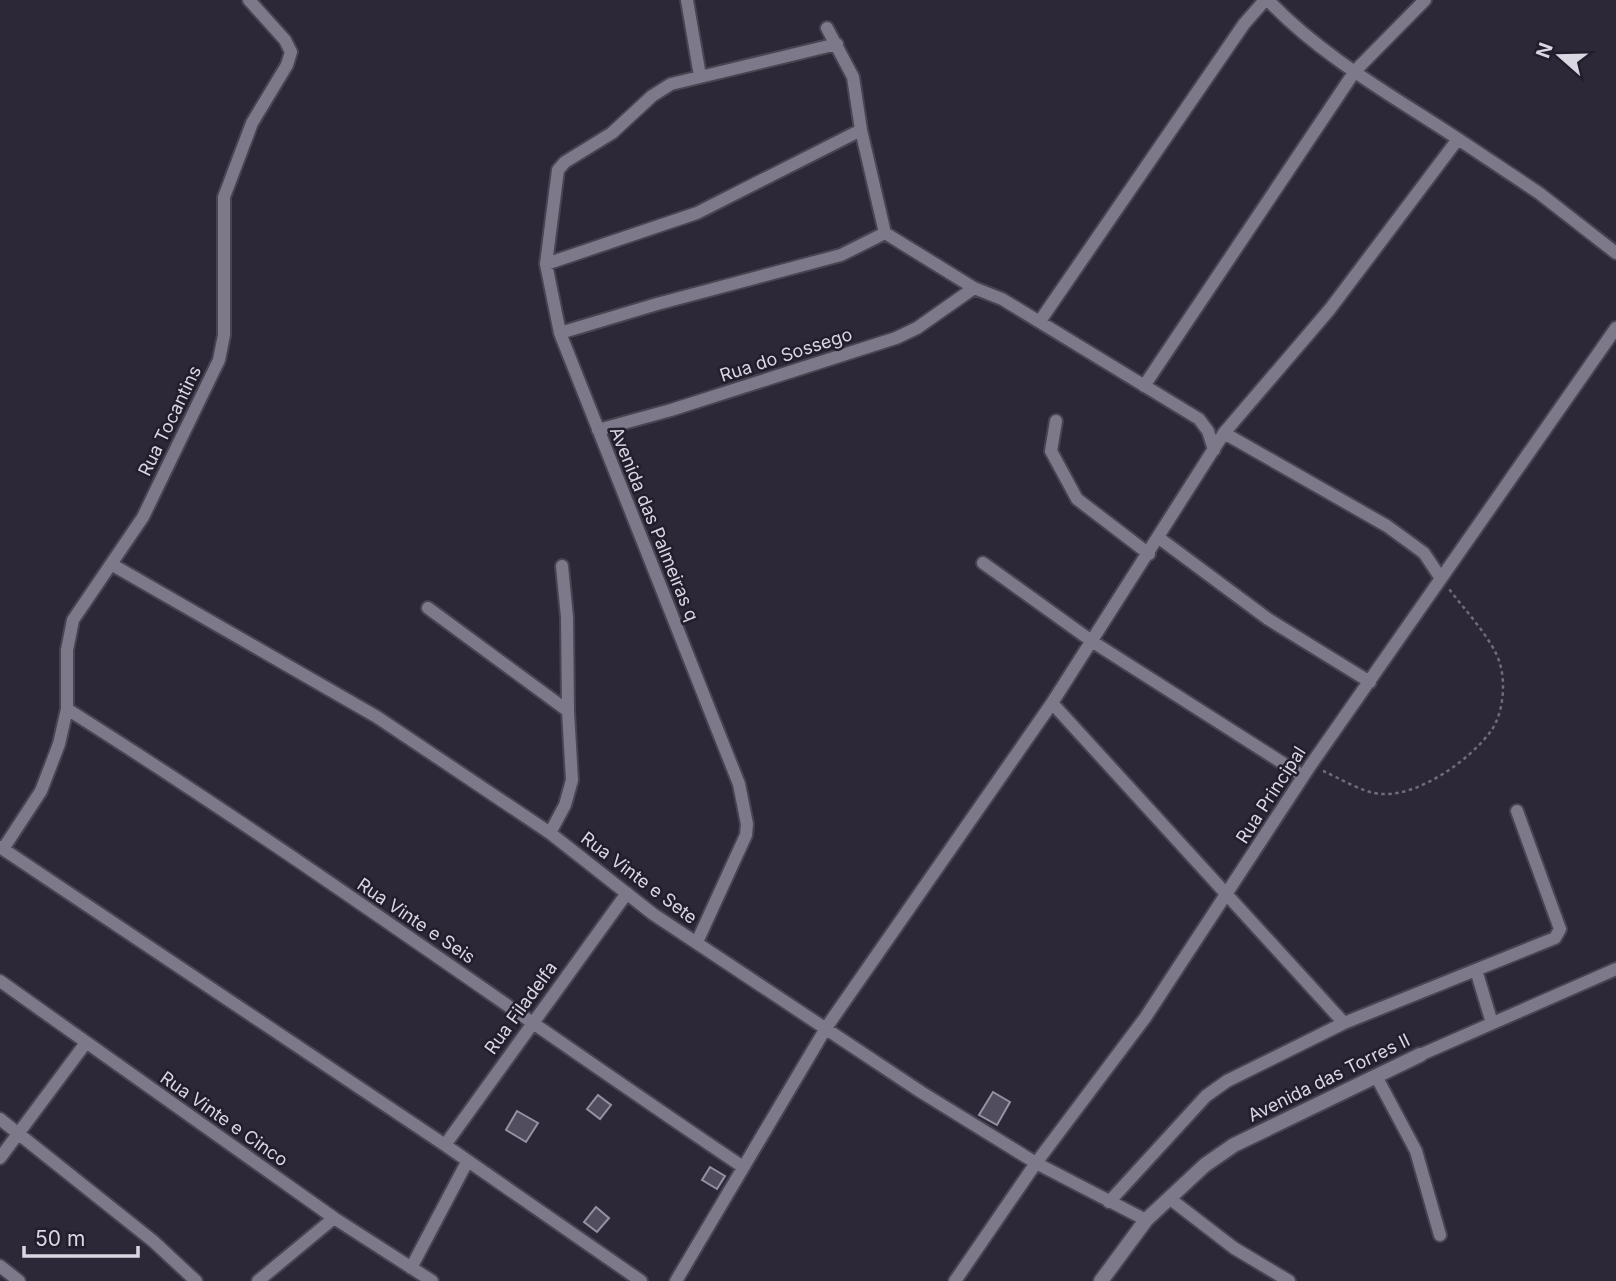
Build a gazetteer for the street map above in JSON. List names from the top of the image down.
{
  "streets": {
    "street": [
      "Rua do Sossego",
      "Rua Tocantins",
      "Avenida das Palmeiras q",
      "Rua Principal",
      "Rua Vinte e Sete",
      "Rua Vinte e Seis",
      "Rua Filadelfa",
      "Avenida das Torres II",
      "Rua Vinte e Cinco"
    ]
  },
  "crossings": [
    ["Rua do Sossego", "Avenida das Palmeiras q"],
    ["Rua Tocantins", "Rua Vinte e Sete"],
    ["Rua Tocantins", "Rua Vinte e Seis"],
    ["Avenida das Palmeiras q", "Rua Vinte e Sete"],
    ["Rua Principal", "Rua Vinte e Sete"],
    ["Rua Vinte e Sete", "Rua Filadelfa"],
    ["Rua Vinte e Sete", "Avenida das Torres II"],
    ["Rua Vinte e Seis", "Rua Filadelfa"]
  ],
  "scale_bar": "50 m",
  "north": "left"
}
